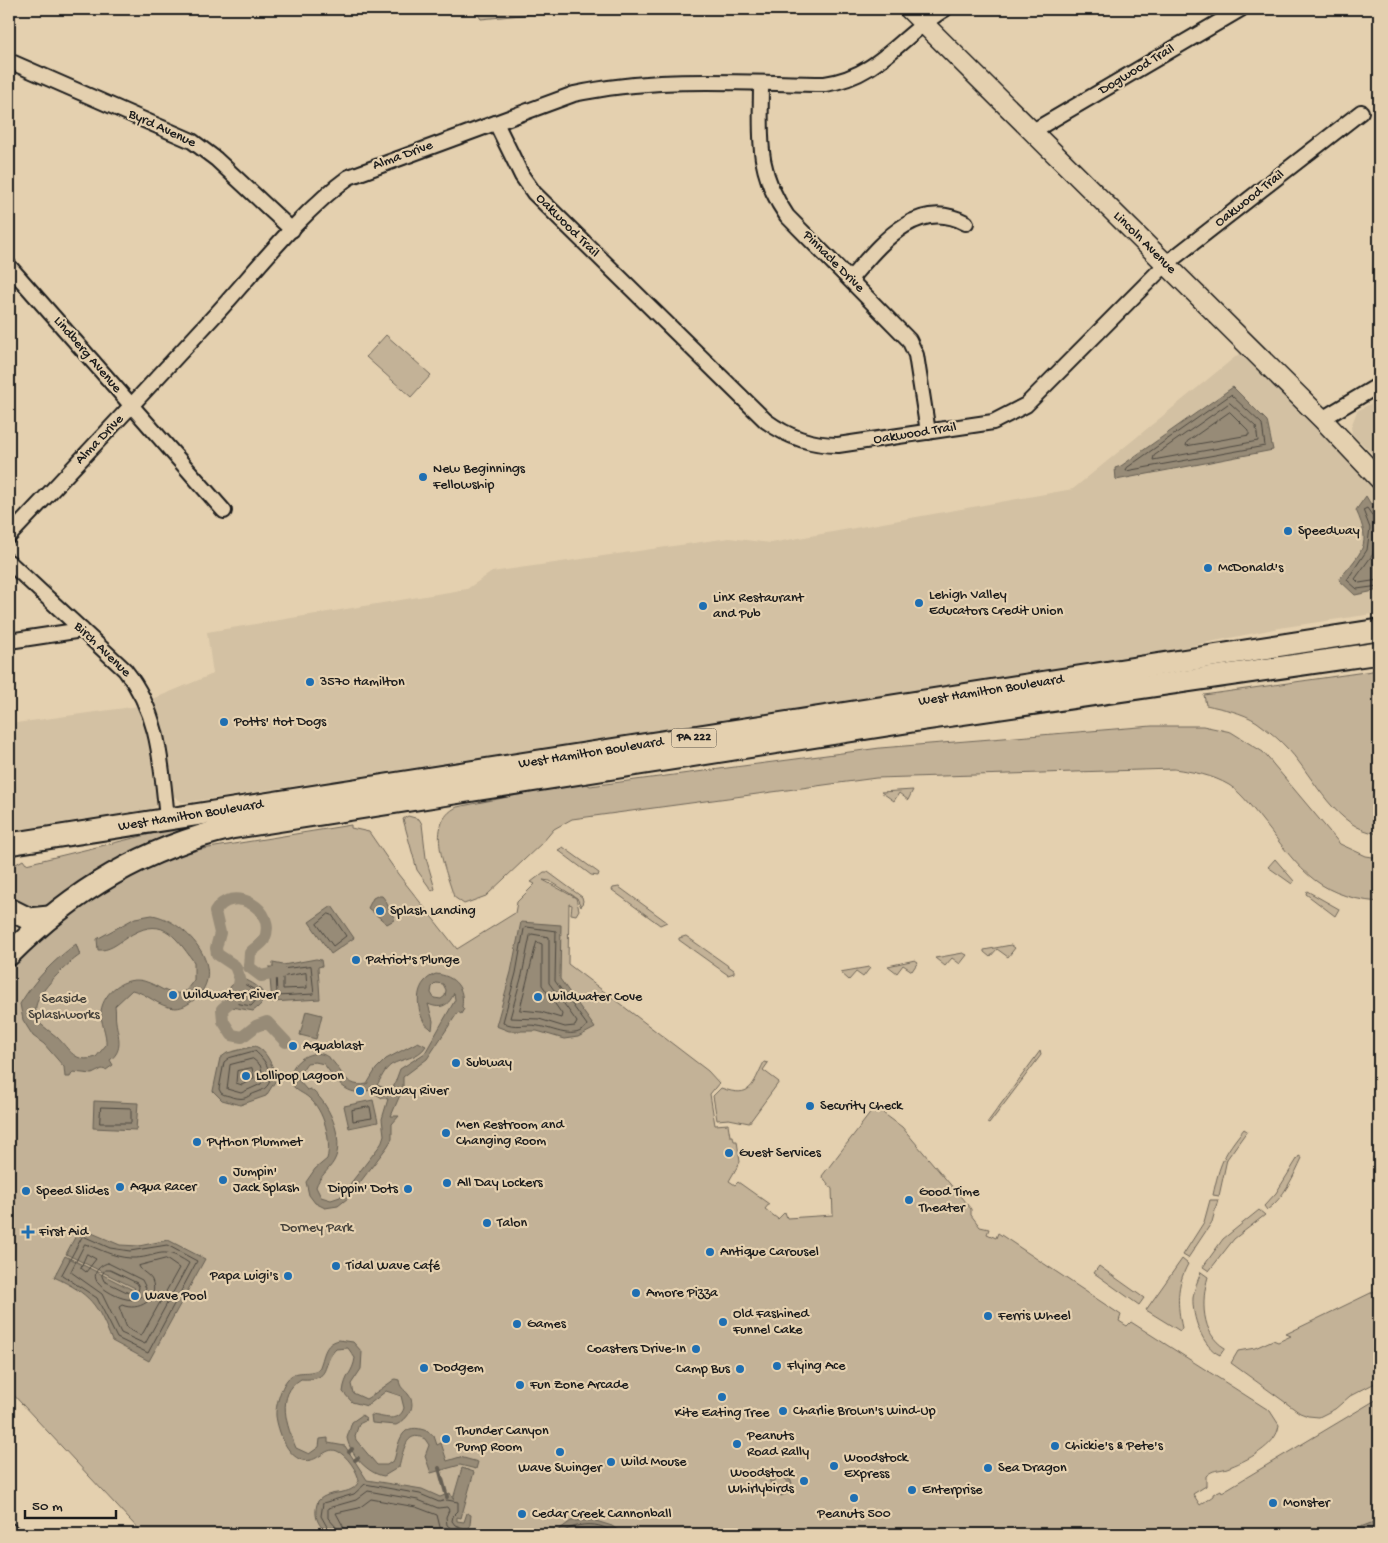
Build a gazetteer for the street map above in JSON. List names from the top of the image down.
{
  "streets": {
    "main road": ["West Hamilton Boulevard", "PA 222"],
    "street": [
      "Dogwood Trail",
      "Byrd Avenue",
      "Alma Drive",
      "Oakwood Trail",
      "Lincoln Avenue",
      "Pinnacle Drive",
      "Lindberg Avenue",
      "Birch Avenue"
    ]
  },
  "crossings": [
    ["Dogwood Trail", "Lincoln Avenue"],
    ["Byrd Avenue", "Alma Drive"],
    ["Alma Drive", "Oakwood Trail"],
    ["Alma Drive", "Lincoln Avenue"],
    ["Alma Drive", "Pinnacle Drive"],
    ["Alma Drive", "Lindberg Avenue"],
    ["Oakwood Trail", "Lincoln Avenue"],
    ["Oakwood Trail", "Pinnacle Drive"],
    ["Birch Avenue", "West Hamilton Boulevard"],
    ["West Hamilton Boulevard", "PA 222"]
  ],
  "parks": ["Seaside Splashworks", "Dorney Park"],
  "places": {
    "other": [
      "New Beginnings Fellowship",
      "Speedway",
      "McDonald's",
      "Lehigh Valley Educators Credit Union",
      "Linx Restaurant and Pub",
      "3570 Hamilton",
      "Potts' Hot Dogs",
      "Splash Landing",
      "Patriot's Plunge",
      "Wildwater River",
      "Wildwater Cove",
      "Aquablast",
      "Subway",
      "Lollipop Lagoon",
      "Runway River",
      "Security Check",
      "Men Restroom and Changing Room",
      "Python Plummet",
      "Guest Services",
      "Jumpin' Jack Splash",
      "All Day Lockers",
      "Aqua Racer",
      "Dippin' Dots",
      "Speed Slides",
      "Good Time Theater",
      "Talon",
      "Antique Carousel",
      "Tidal Wave Café",
      "Papa Luigi's",
      "Amore Pizza",
      "Wave Pool",
      "Ferris Wheel",
      "Old Fashined Funnel Cake",
      "Games",
      "Coasters Drive-In",
      "Flying Ace",
      "Dodgem",
      "Camp Bus",
      "Fun Zone Arcade",
      "Kite Eating Tree",
      "Charlie Brown's Wind-Up",
      "Thunder Canyon Pump Room",
      "Peanuts Road Rally",
      "Chickie's & Pete's",
      "Wave Swinger",
      "Wild Mouse",
      "Woodstock Express",
      "Sea Dragon",
      "Woodstock Whirlybirds",
      "Enterprise",
      "Peanuts 500",
      "Monster",
      "Cedar Creek Cannonball"
    ],
    "health": ["First Aid"]
  },
  "scale_bar": "50 m"
}
